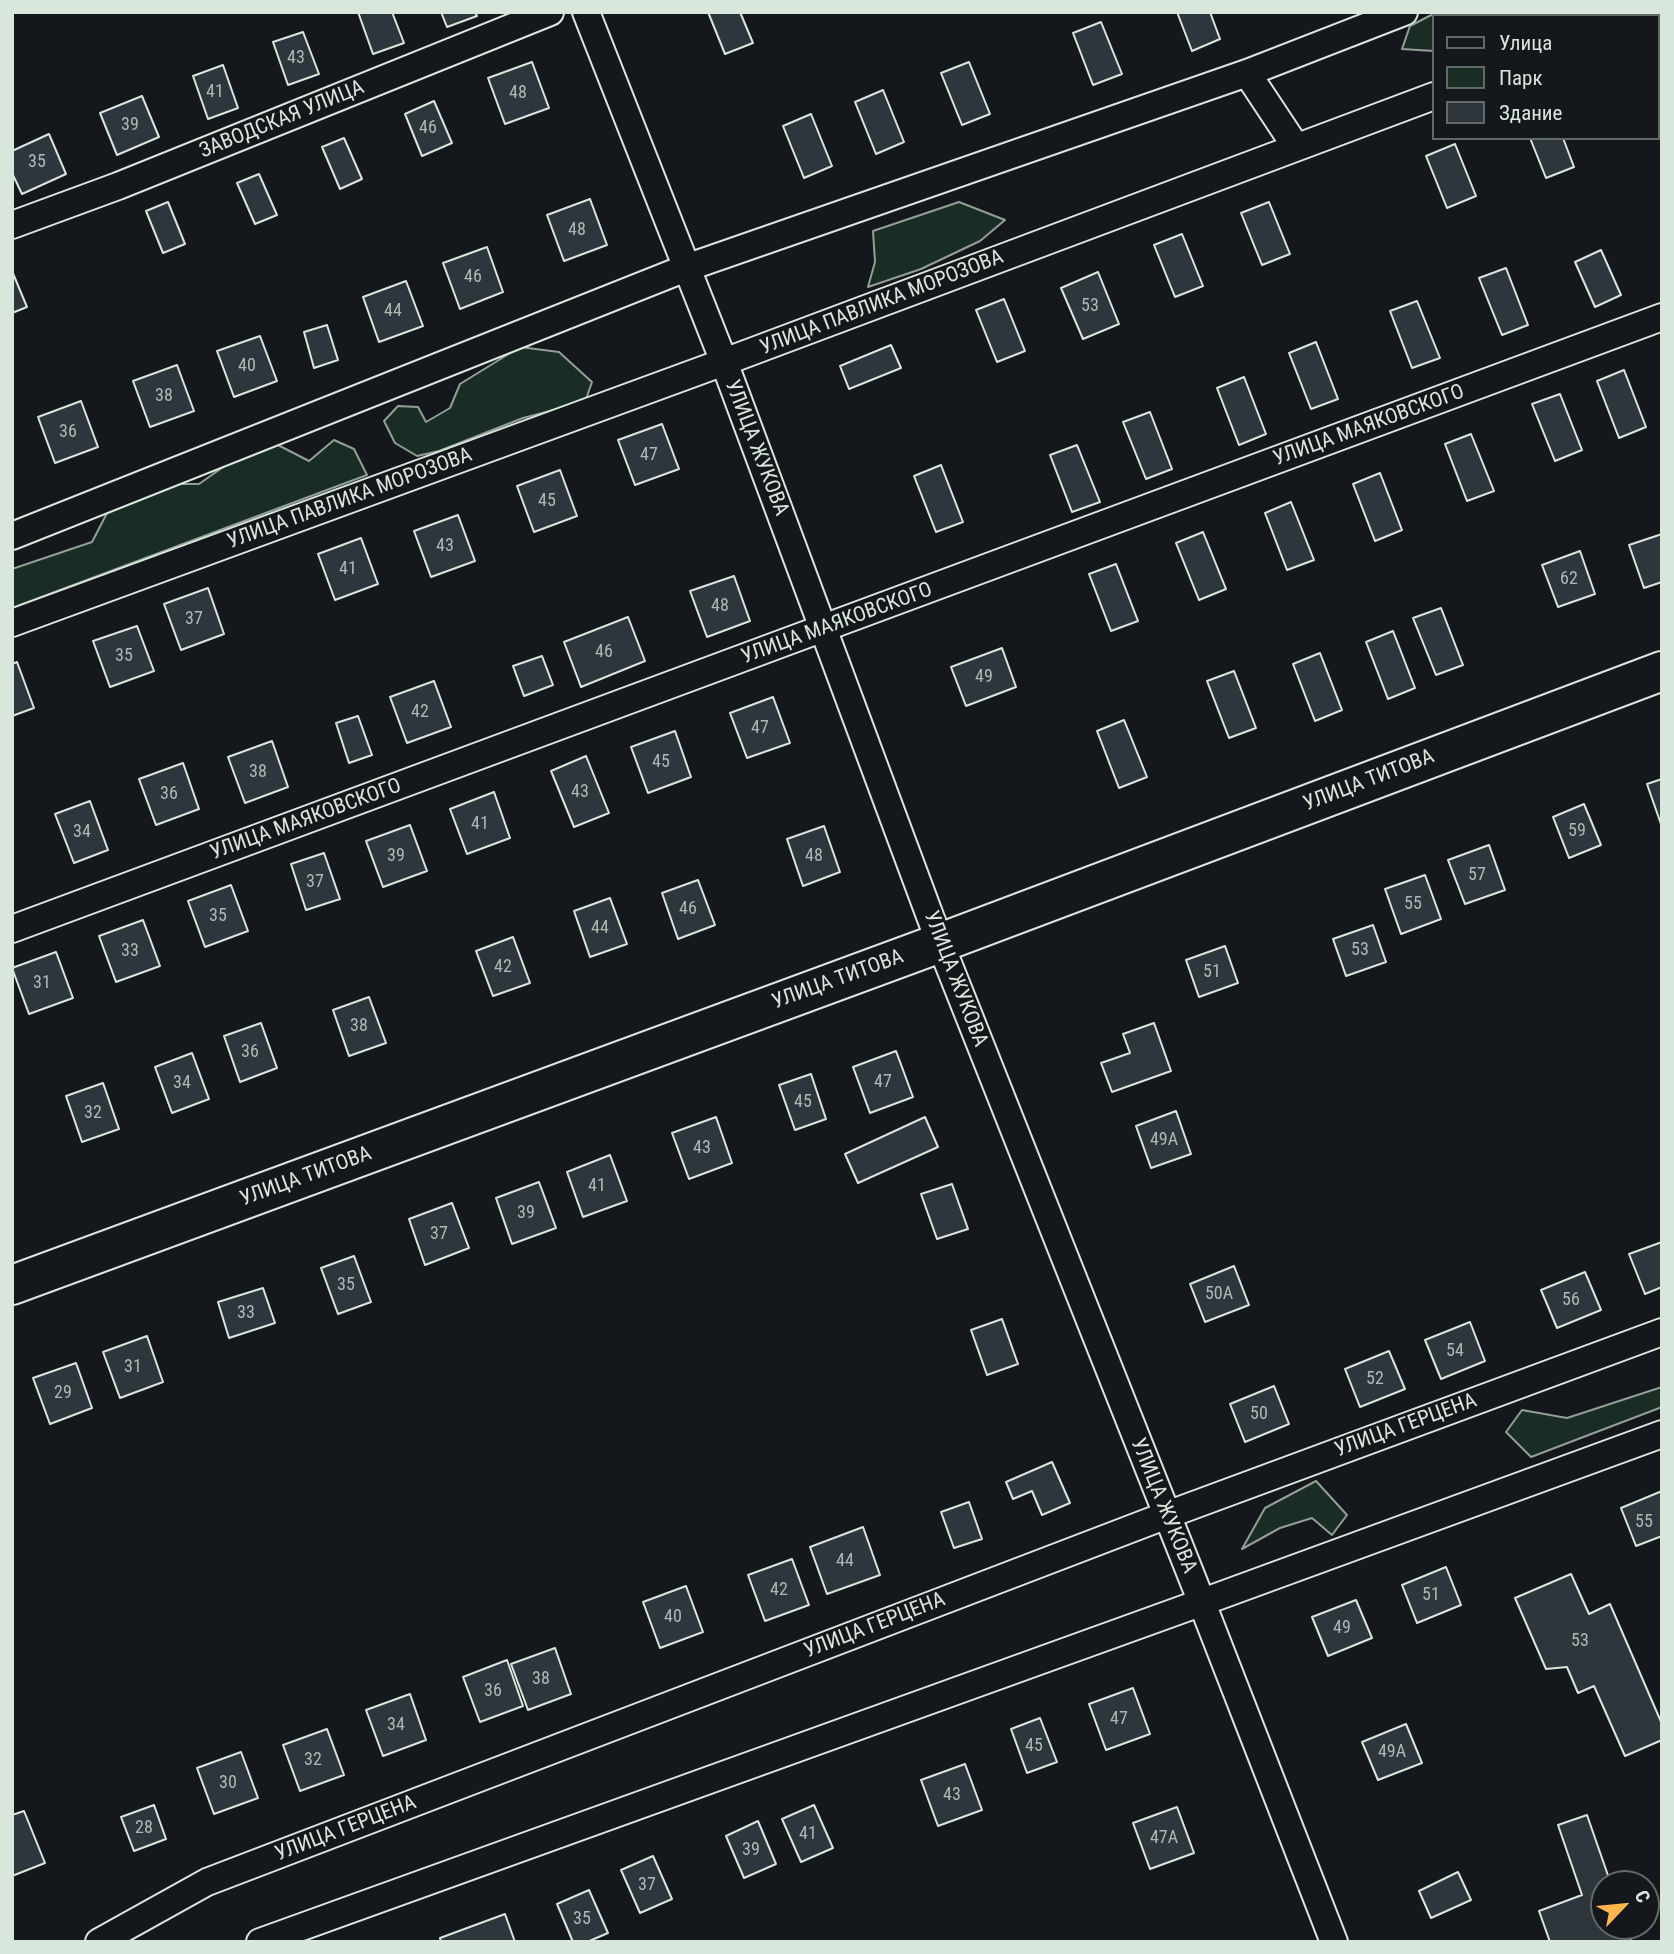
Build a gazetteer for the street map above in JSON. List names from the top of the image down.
{
  "streets": {
    "main road": ["УЛИЦА ТИТОВА"],
    "street": [
      "ЗАВОДСКАЯ УЛИЦА",
      "УЛИЦА ПАВЛИКА МОРОЗОВА",
      "УЛИЦА МАЯКОВСКОГО",
      "УЛИЦА ЖУКОВА",
      "УЛИЦА ГЕРЦЕНА"
    ]
  },
  "crossings": [
    ["УЛИЦА ПАВЛИКА МОРОЗОВА", "УЛИЦА ЖУКОВА"],
    ["УЛИЦА МАЯКОВСКОГО", "УЛИЦА ЖУКОВА"],
    ["УЛИЦА ЖУКОВА", "УЛИЦА ТИТОВА"],
    ["УЛИЦА ЖУКОВА", "УЛИЦА ГЕРЦЕНА"]
  ],
  "house_numbers": [
    "43",
    "41",
    "48",
    "39",
    "46",
    "35",
    "48",
    "46",
    "53",
    "44",
    "40",
    "38",
    "36",
    "47",
    "45",
    "43",
    "41",
    "62",
    "48",
    "37",
    "46",
    "35",
    "49",
    "42",
    "47",
    "45",
    "38",
    "43",
    "36",
    "41",
    "59",
    "34",
    "39",
    "48",
    "57",
    "37",
    "55",
    "46",
    "35",
    "44",
    "53",
    "33",
    "42",
    "51",
    "31",
    "38",
    "36",
    "47",
    "34",
    "45",
    "32",
    "49А",
    "43",
    "41",
    "39",
    "37",
    "35",
    "50А",
    "56",
    "33",
    "54",
    "31",
    "52",
    "29",
    "50",
    "55",
    "44",
    "42",
    "51",
    "40",
    "49",
    "53",
    "38",
    "36",
    "47",
    "34",
    "45",
    "49А",
    "32",
    "30",
    "43",
    "28",
    "41",
    "47А",
    "39",
    "37",
    "35"
  ],
  "legend": ["Улица", "Парк", "Здание"],
  "north": "top right"
}
